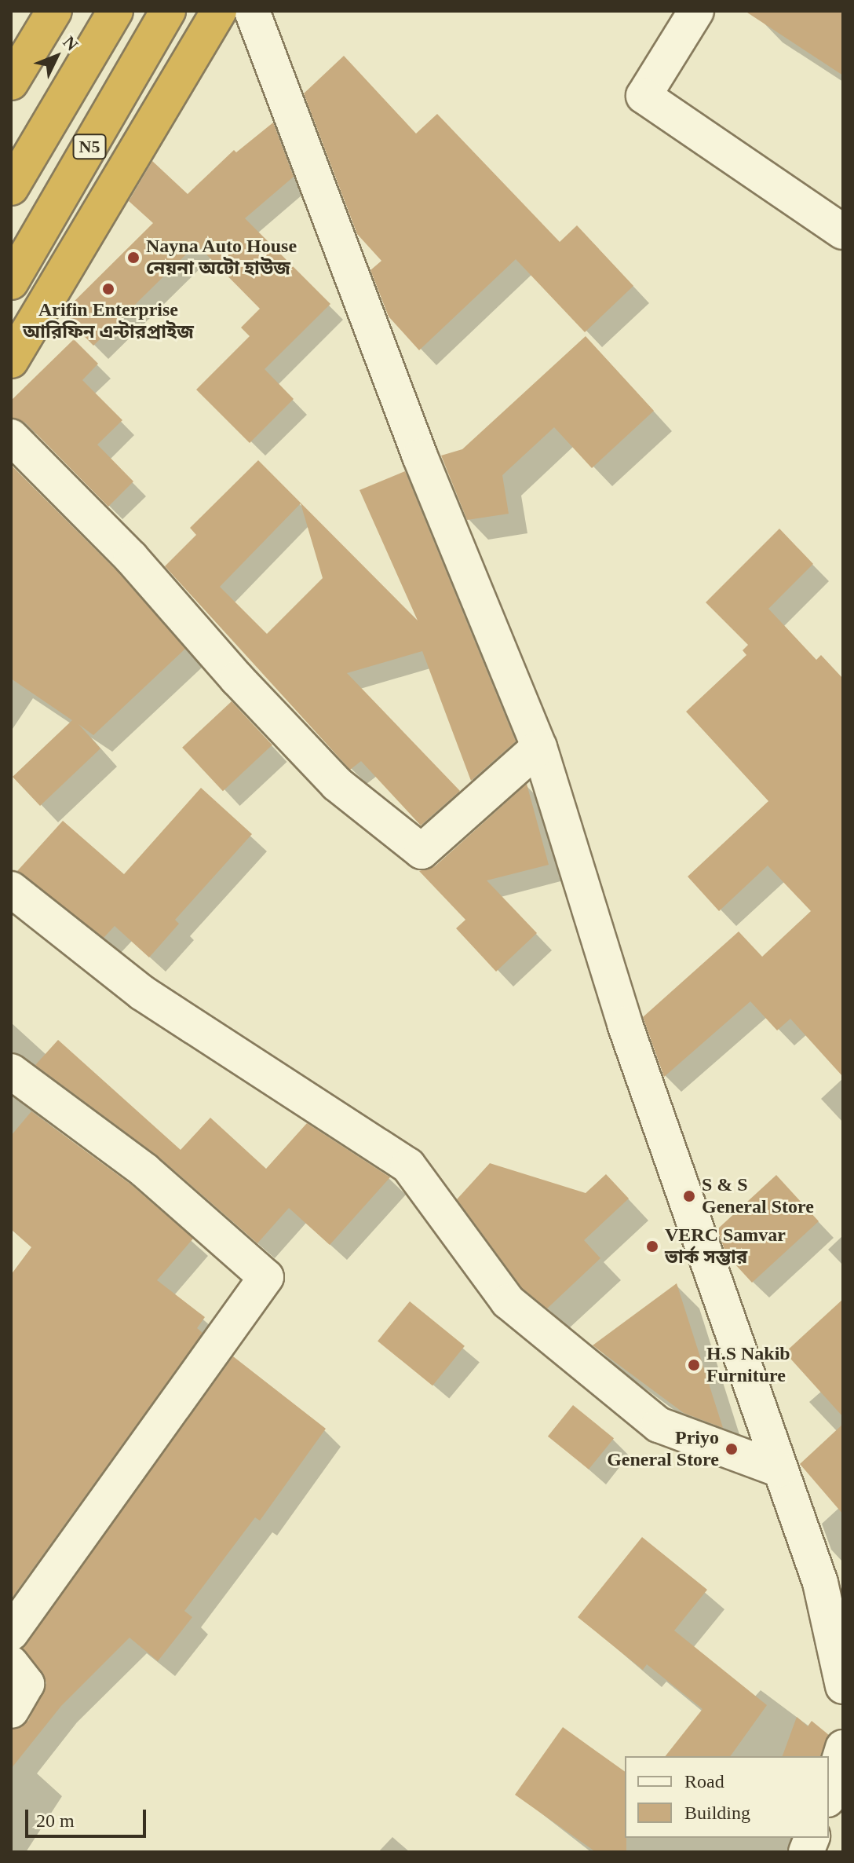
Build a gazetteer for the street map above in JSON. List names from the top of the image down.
{
  "streets": {
    "highway": ["N5"]
  },
  "places": [
    "Nayna Auto House নেয়না অটো হাউজ",
    "Arifin Enterprise আরিফিন এন্টারপ্রাইজ",
    "S & S General Store",
    "VERC Samvar ভার্ক সম্ভার",
    "H.S Nakib Furniture",
    "Priyo General Store"
  ],
  "legend": ["Road", "Building"],
  "scale_bar": "20 m",
  "north": "top right"
}
